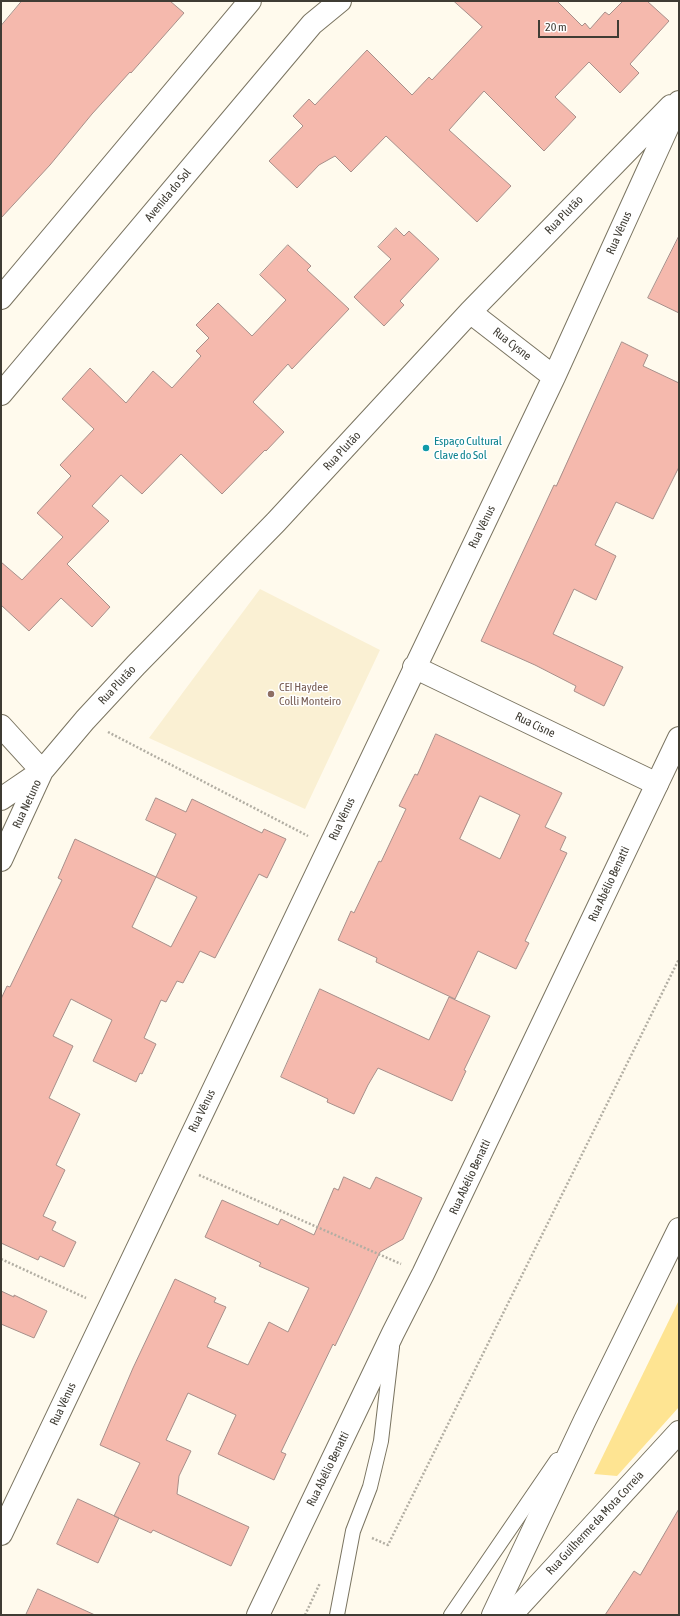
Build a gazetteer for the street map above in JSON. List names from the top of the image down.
{
  "streets": {
    "street": [
      "Avenida do Sol",
      "Rua Plutão",
      "Rua Vênus",
      "Rua Cysne",
      "Rua Cisne",
      "Rua Netuno",
      "Rua Abélio Benatti",
      "Rua Guilherme da Mota Correia"
    ]
  },
  "crossings": [
    ["Rua Plutão", "Rua Cysne"],
    ["Rua Plutão", "Rua Netuno"],
    ["Rua Vênus", "Rua Cysne"],
    ["Rua Vênus", "Rua Cisne"],
    ["Rua Cisne", "Rua Abélio Benatti"]
  ],
  "places": ["Espaço Cultural Clave do Sol", "CEI Haydee Colli Monteiro"],
  "scale_bar": "20 m"
}
